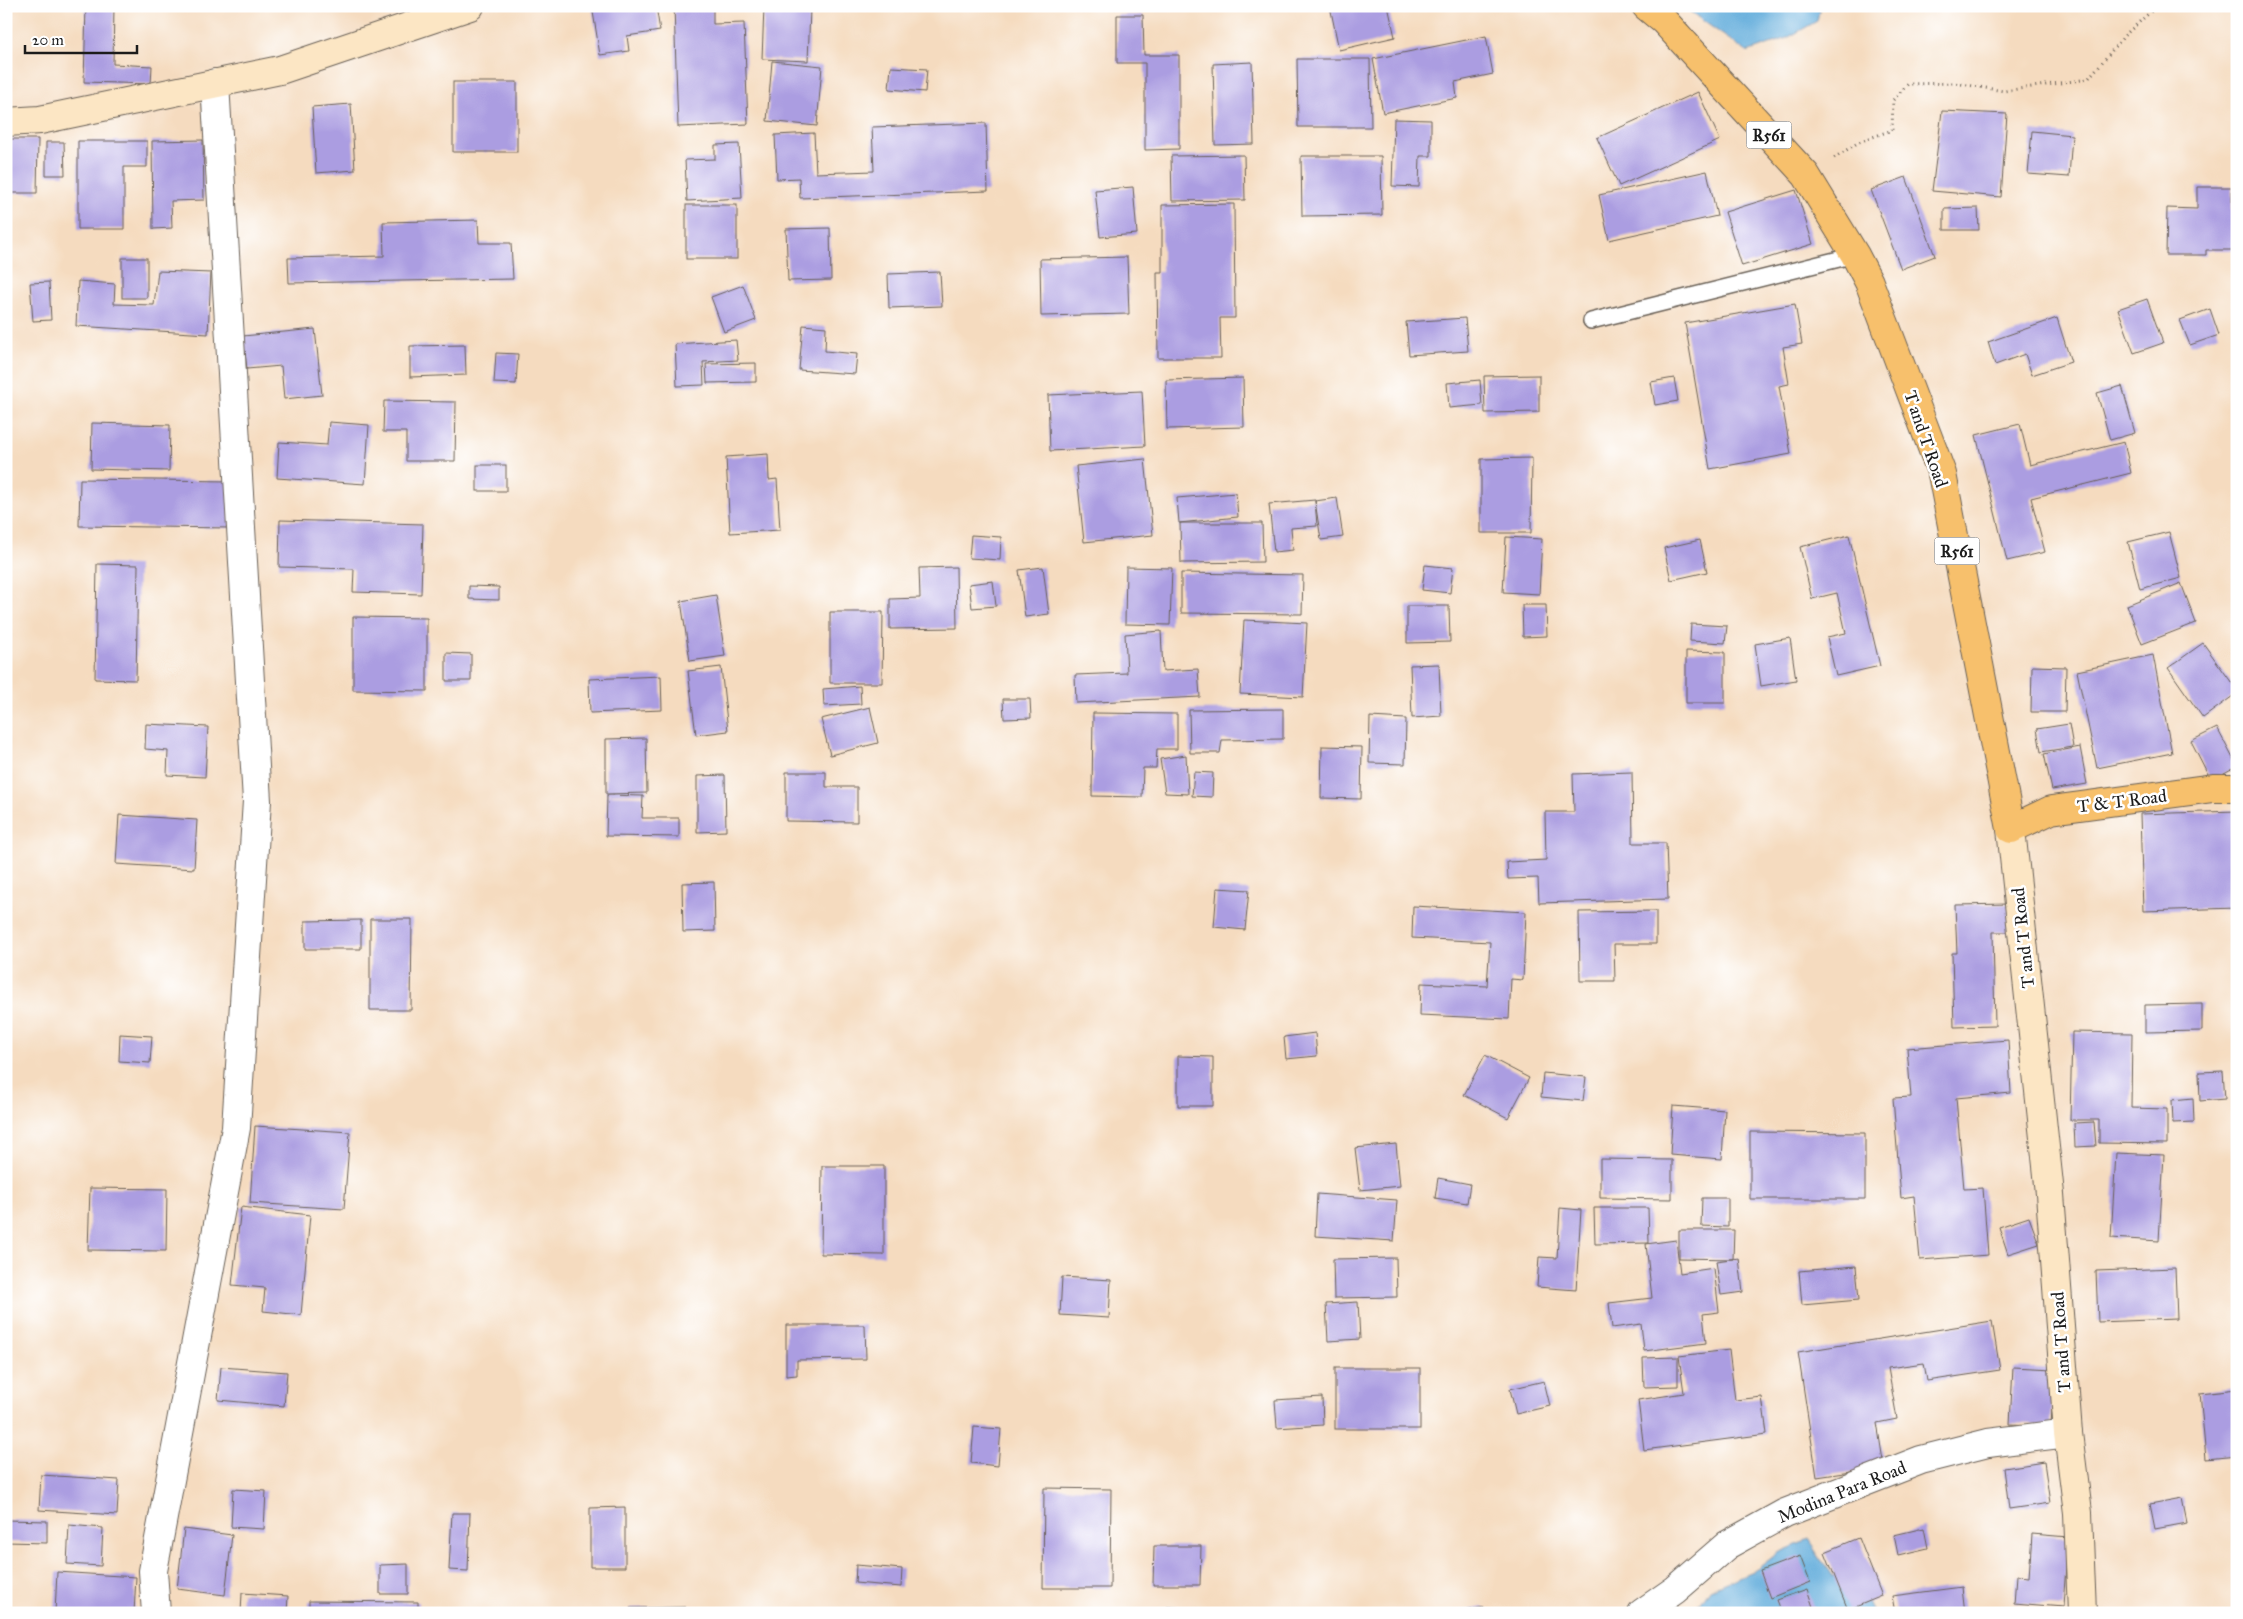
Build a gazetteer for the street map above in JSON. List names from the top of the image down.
{
  "streets": {
    "main road": ["R561", "T and T Road", "T & T Road"],
    "street": ["Modina Para Road"]
  },
  "crossings": [
    ["R561", "T and T Road"],
    ["T and T Road", "T & T Road"],
    ["T and T Road", "Modina Para Road"]
  ],
  "scale_bar": "20 m"
}
